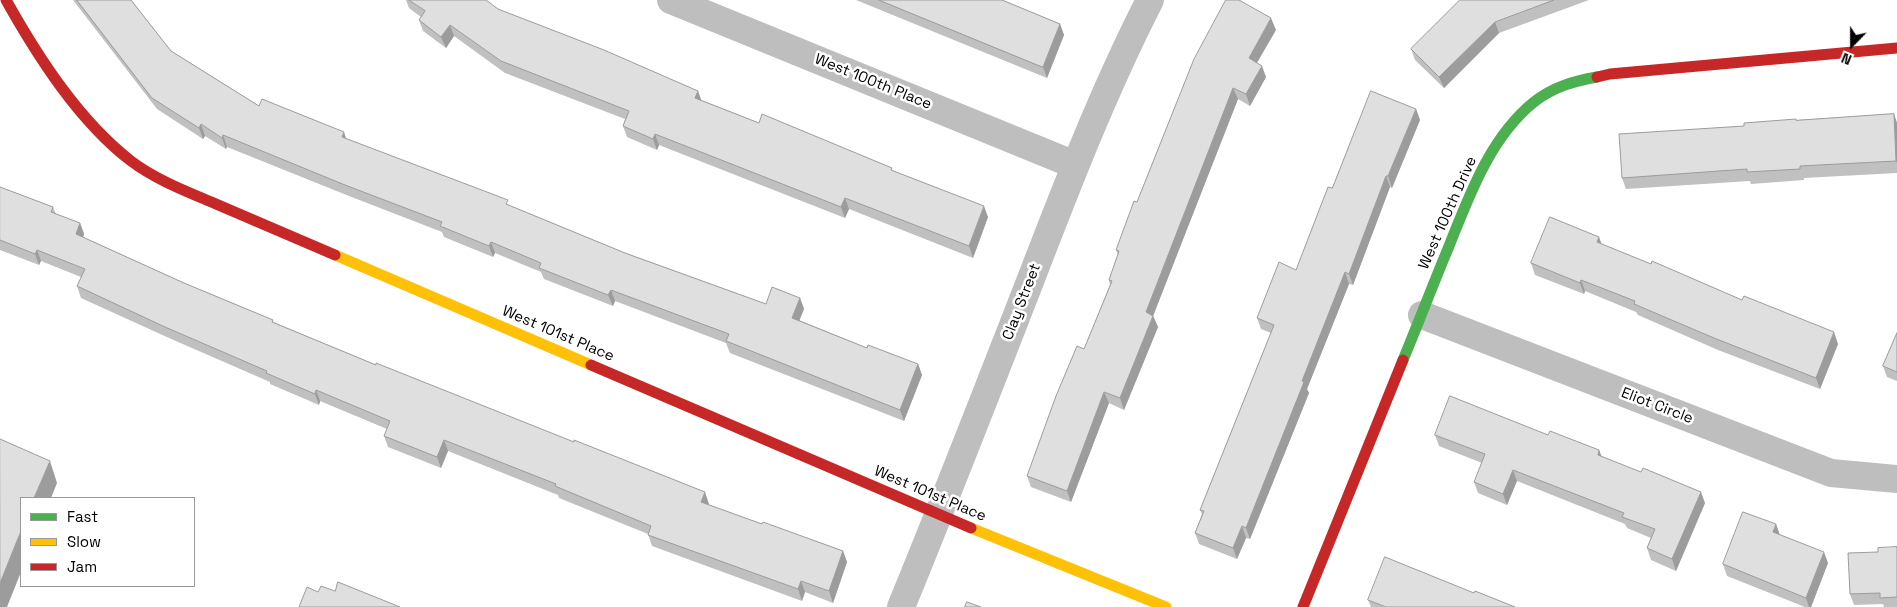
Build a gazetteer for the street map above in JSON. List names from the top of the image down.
{
  "streets": {
    "street": [
      "West 100th Place",
      "West 100th Drive",
      "Clay Street",
      "West 101st Place",
      "Eliot Circle"
    ]
  },
  "crossings": [
    ["West 100th Place", "Clay Street"],
    ["West 100th Drive", "Eliot Circle"],
    ["Clay Street", "West 101st Place"]
  ],
  "legend": ["Fast", "Slow", "Jam"],
  "north": "bottom"
}
